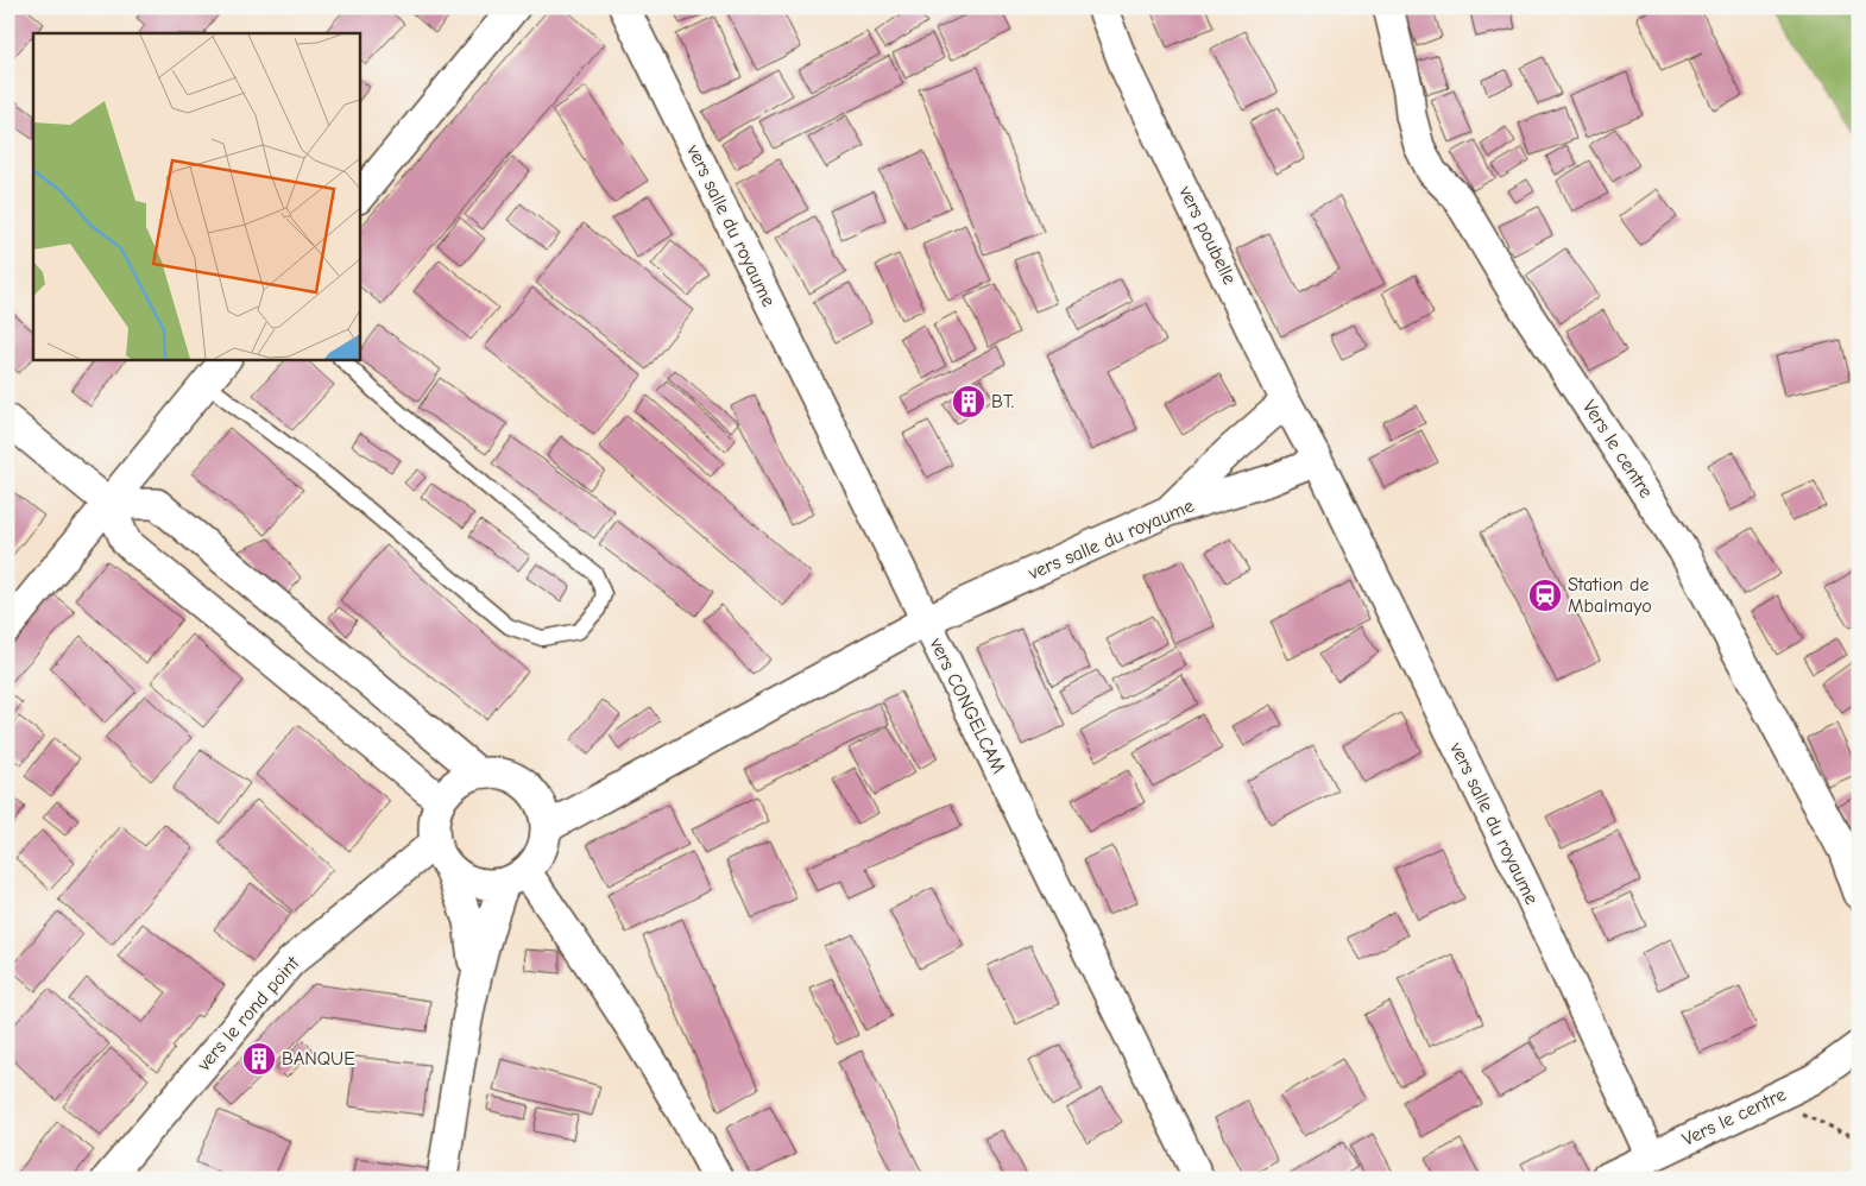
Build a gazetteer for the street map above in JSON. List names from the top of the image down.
{
  "streets": {
    "street": [
      "vers salle du royaume",
      "vers poubelle",
      "Vers le centre",
      "vers CONGELCAM",
      "vers le rond point"
    ]
  },
  "crossings": [
    ["vers salle du royaume", "vers poubelle"],
    ["vers salle du royaume", "Vers le centre"],
    ["vers salle du royaume", "vers CONGELCAM"],
    ["vers CONGELCAM", "vers le rond point"]
  ],
  "places": {
    "building": ["BT.", "BANQUE"],
    "station": ["Station de Mbalmayo"]
  }
}
